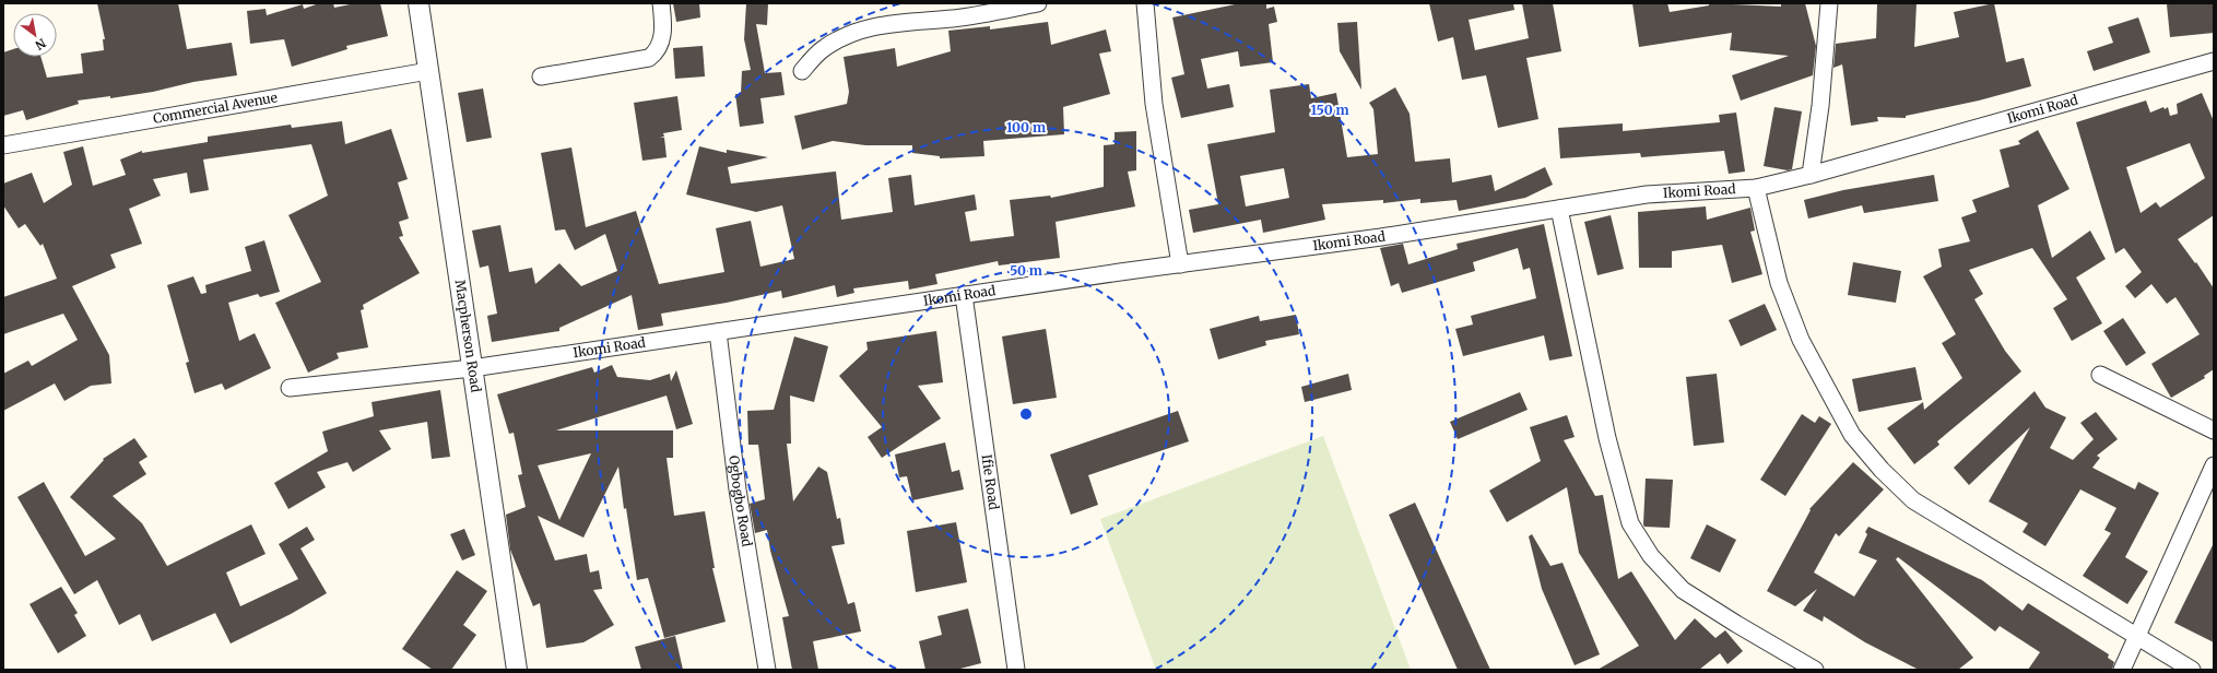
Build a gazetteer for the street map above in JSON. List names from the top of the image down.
{
  "streets": {
    "street": [
      "Commercial Avenue",
      "Ikomi Road",
      "Macpherson Road",
      "Ifie Road",
      "Ogbogbo Road"
    ]
  },
  "crossings": [
    ["Commercial Avenue", "Macpherson Road"],
    ["Ikomi Road", "Macpherson Road"],
    ["Ikomi Road", "Ifie Road"],
    ["Ikomi Road", "Ogbogbo Road"]
  ],
  "north": "bottom right",
  "rings": ["150 m", "100 m", "50 m"]
}
